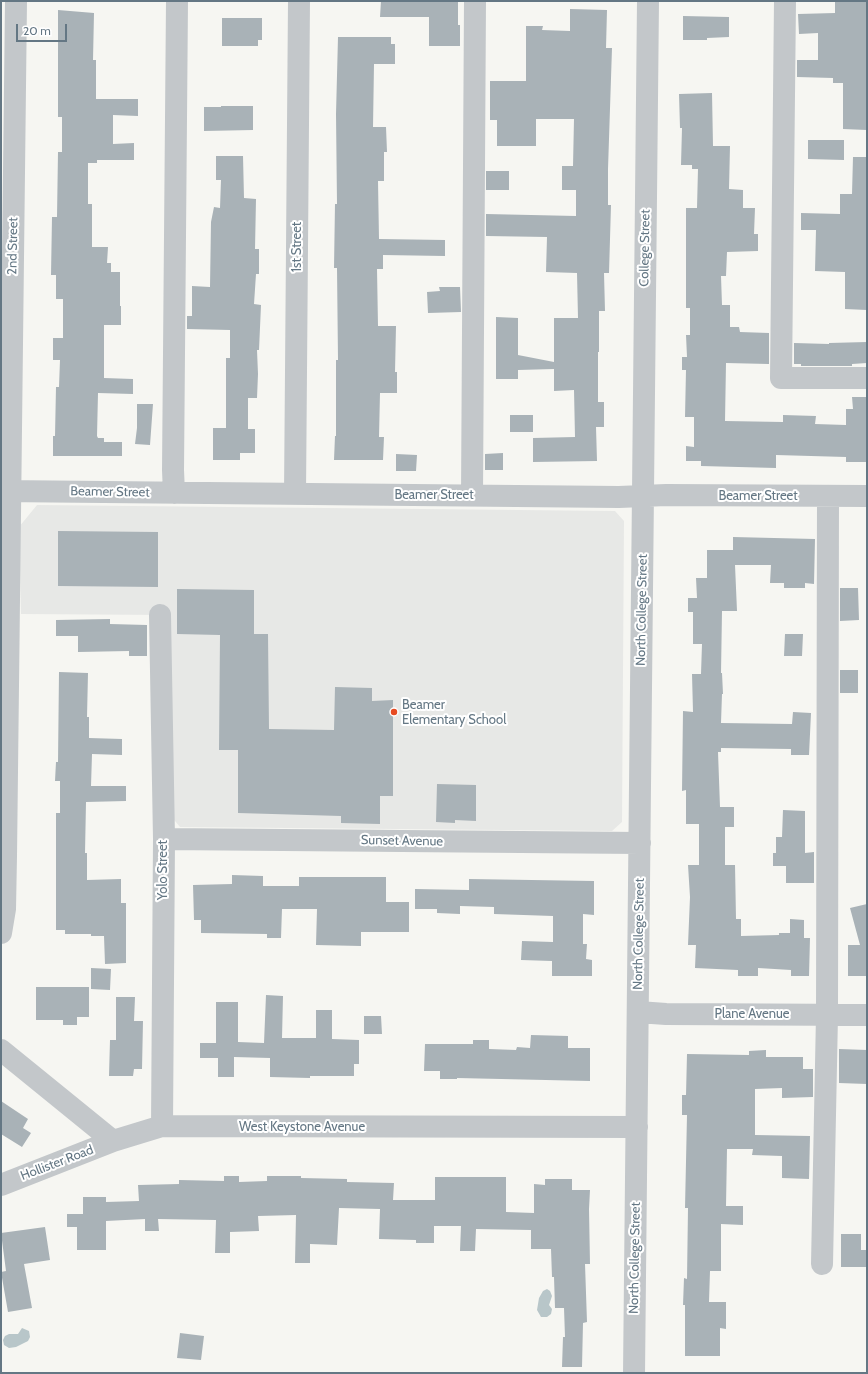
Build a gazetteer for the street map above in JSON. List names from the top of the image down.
{
  "streets": {
    "street": [
      "2nd Street",
      "1st Street",
      "College Street",
      "Beamer Street",
      "North College Street",
      "Sunset Avenue",
      "Yolo Street",
      "Plane Avenue",
      "West Keystone Avenue",
      "Hollister Road"
    ]
  },
  "crossings": [
    ["2nd Street", "Beamer Street"],
    ["1st Street", "Beamer Street"],
    ["College Street", "Beamer Street"],
    ["College Street", "North College Street"],
    ["Beamer Street", "North College Street"],
    ["North College Street", "Sunset Avenue"],
    ["North College Street", "Plane Avenue"],
    ["North College Street", "West Keystone Avenue"],
    ["Sunset Avenue", "Yolo Street"],
    ["Yolo Street", "West Keystone Avenue"],
    ["West Keystone Avenue", "Hollister Road"]
  ],
  "places": ["Beamer Elementary School"],
  "scale_bar": "20 m"
}
